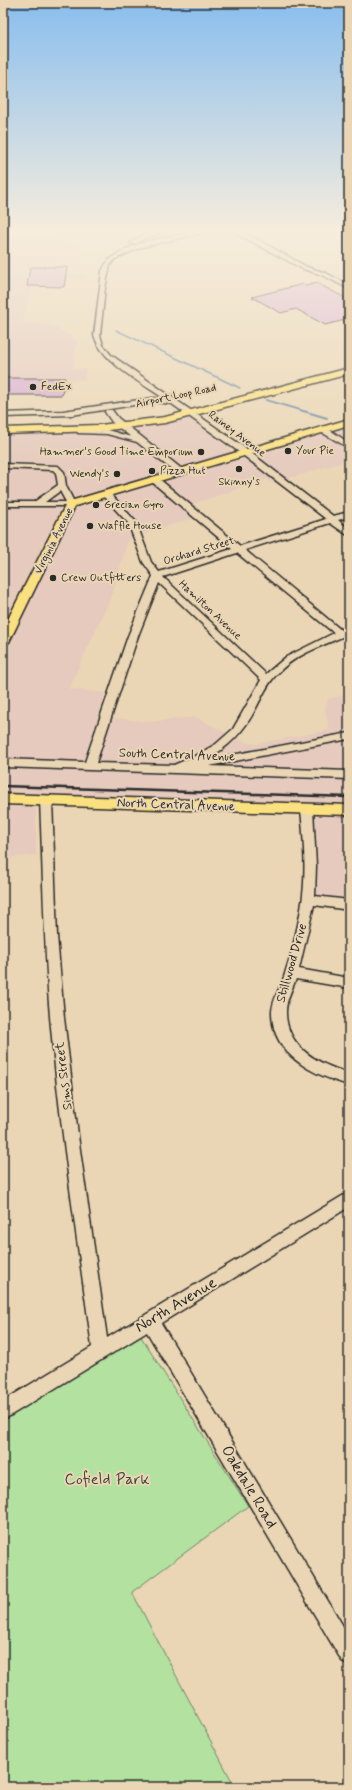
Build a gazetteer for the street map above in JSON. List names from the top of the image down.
{
  "streets": {
    "main road": ["Airport Loop Road", "Virginia Avenue", "North Central Avenue"],
    "street": [
      "Rainey Avenue",
      "Orchard Street",
      "Hamilton Avenue",
      "South Central Avenue",
      "Stillwood Drive",
      "Sims Street",
      "North Avenue",
      "Oakdale Road"
    ]
  },
  "crossings": [
    ["Airport Loop Road", "Rainey Avenue"],
    ["Rainey Avenue", "Virginia Avenue"],
    ["Rainey Avenue", "Orchard Street"],
    ["Virginia Avenue", "Hamilton Avenue"],
    ["Orchard Street", "Hamilton Avenue"],
    ["Orchard Street", "South Central Avenue"],
    ["North Central Avenue", "Stillwood Drive"],
    ["North Central Avenue", "Sims Street"],
    ["Sims Street", "North Avenue"],
    ["North Avenue", "Oakdale Road"]
  ],
  "parks": ["Cofield Park"],
  "places": [
    "FedEx",
    "Your Pie",
    "Hammer's Good Time Emporium",
    "Skinny's",
    "Pizza Hut",
    "Wendy's",
    "Grecian Gyro",
    "Waffle House",
    "Crew Outfitters"
  ]
}
